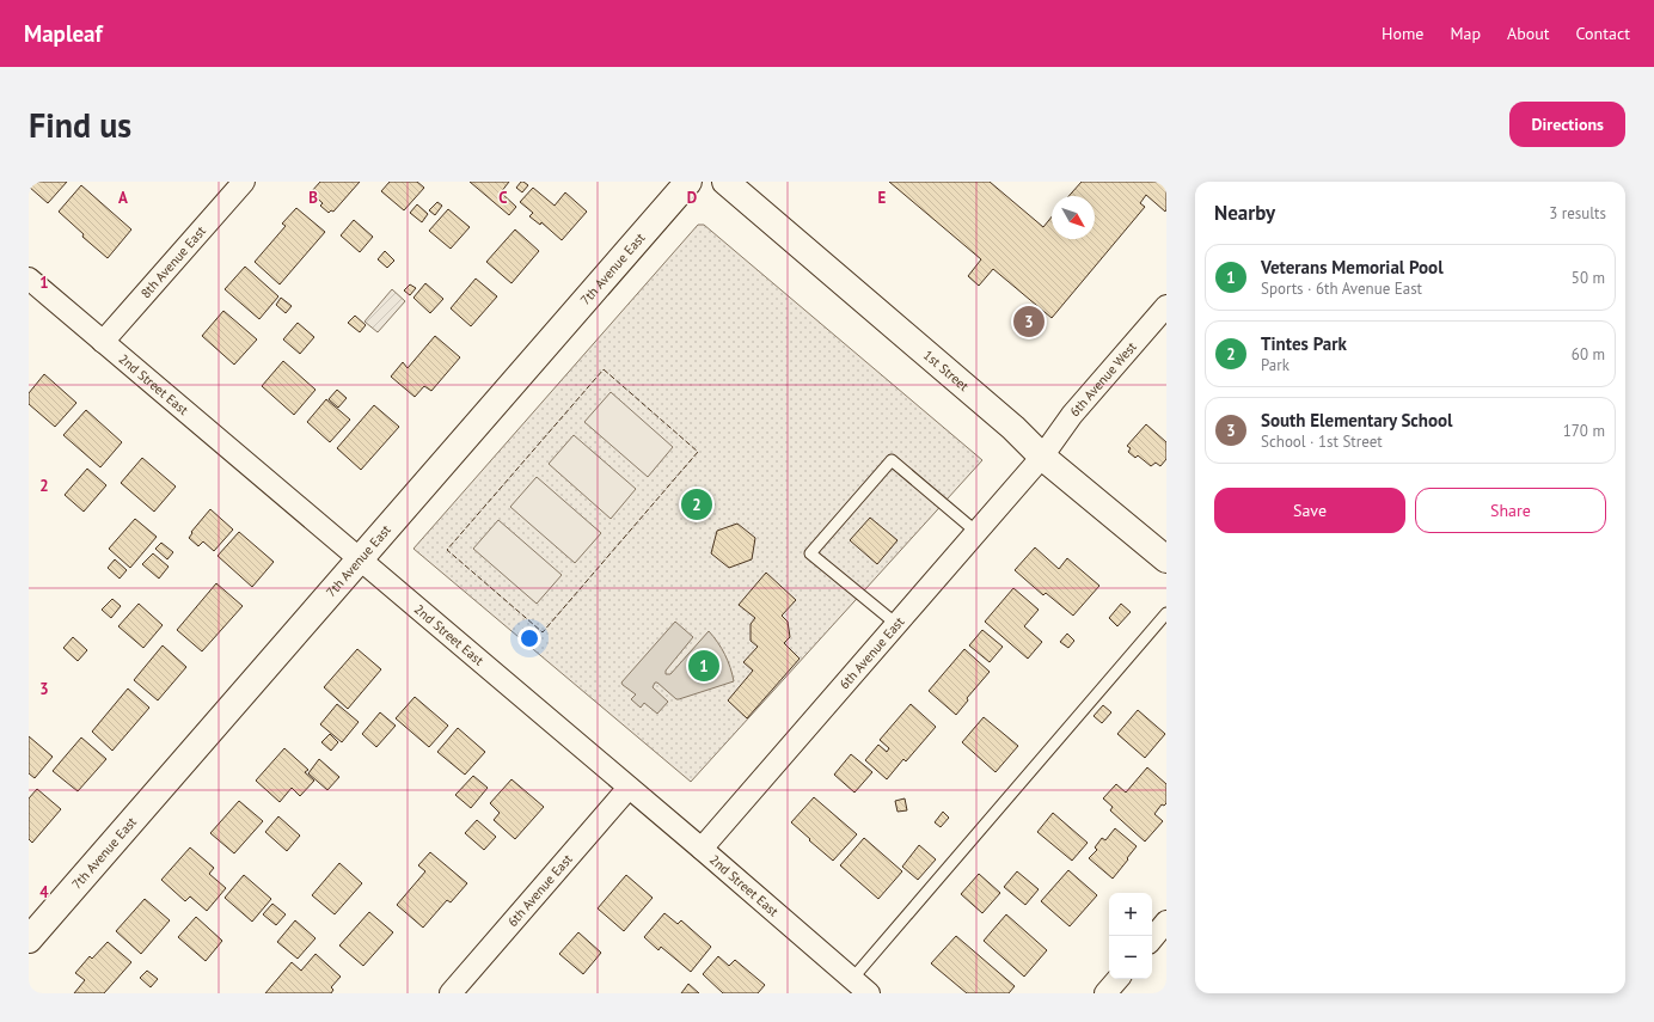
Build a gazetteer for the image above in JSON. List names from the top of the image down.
{
  "streets": {
    "street": [
      "8th Avenue East",
      "7th Avenue East",
      "1st Street",
      "6th Avenue West",
      "2nd Street East",
      "6th Avenue East"
    ]
  },
  "crossings": [
    ["8th Avenue East", "2nd Street East"],
    ["7th Avenue East", "2nd Street East"],
    ["1st Street", "6th Avenue West"],
    ["1st Street", "6th Avenue East"],
    ["6th Avenue West", "6th Avenue East"],
    ["2nd Street East", "6th Avenue East"]
  ],
  "north": "bottom right",
  "page": {
    "header": "Mapleaf",
    "nav": [
      "Home",
      "Map",
      "About",
      "Contact"
    ],
    "buttons": [
      "Directions",
      ["Save", "Share"]
    ],
    "title": "Find us",
    "heading": ["Nearby", "3 results"],
    "list": [
      {
        "mark": "1",
        "name": "Veterans Memorial Pool",
        "note": "Sports · 6th Avenue East",
        "value": "50 m"
      },
      {
        "mark": "2",
        "name": "Tintes Park",
        "note": "Park",
        "value": "60 m"
      },
      {
        "mark": "3",
        "name": "South Elementary School",
        "note": "School · 1st Street",
        "value": "170 m"
      }
    ],
    "pins": ["3", "2", "1"],
    "map_buttons": ["+", "−"]
  },
  "grid": {
    "columns": [
      "A",
      "B",
      "C",
      "D",
      "E"
    ],
    "rows": [
      "1",
      "2",
      "3",
      "4"
    ]
  }
}
